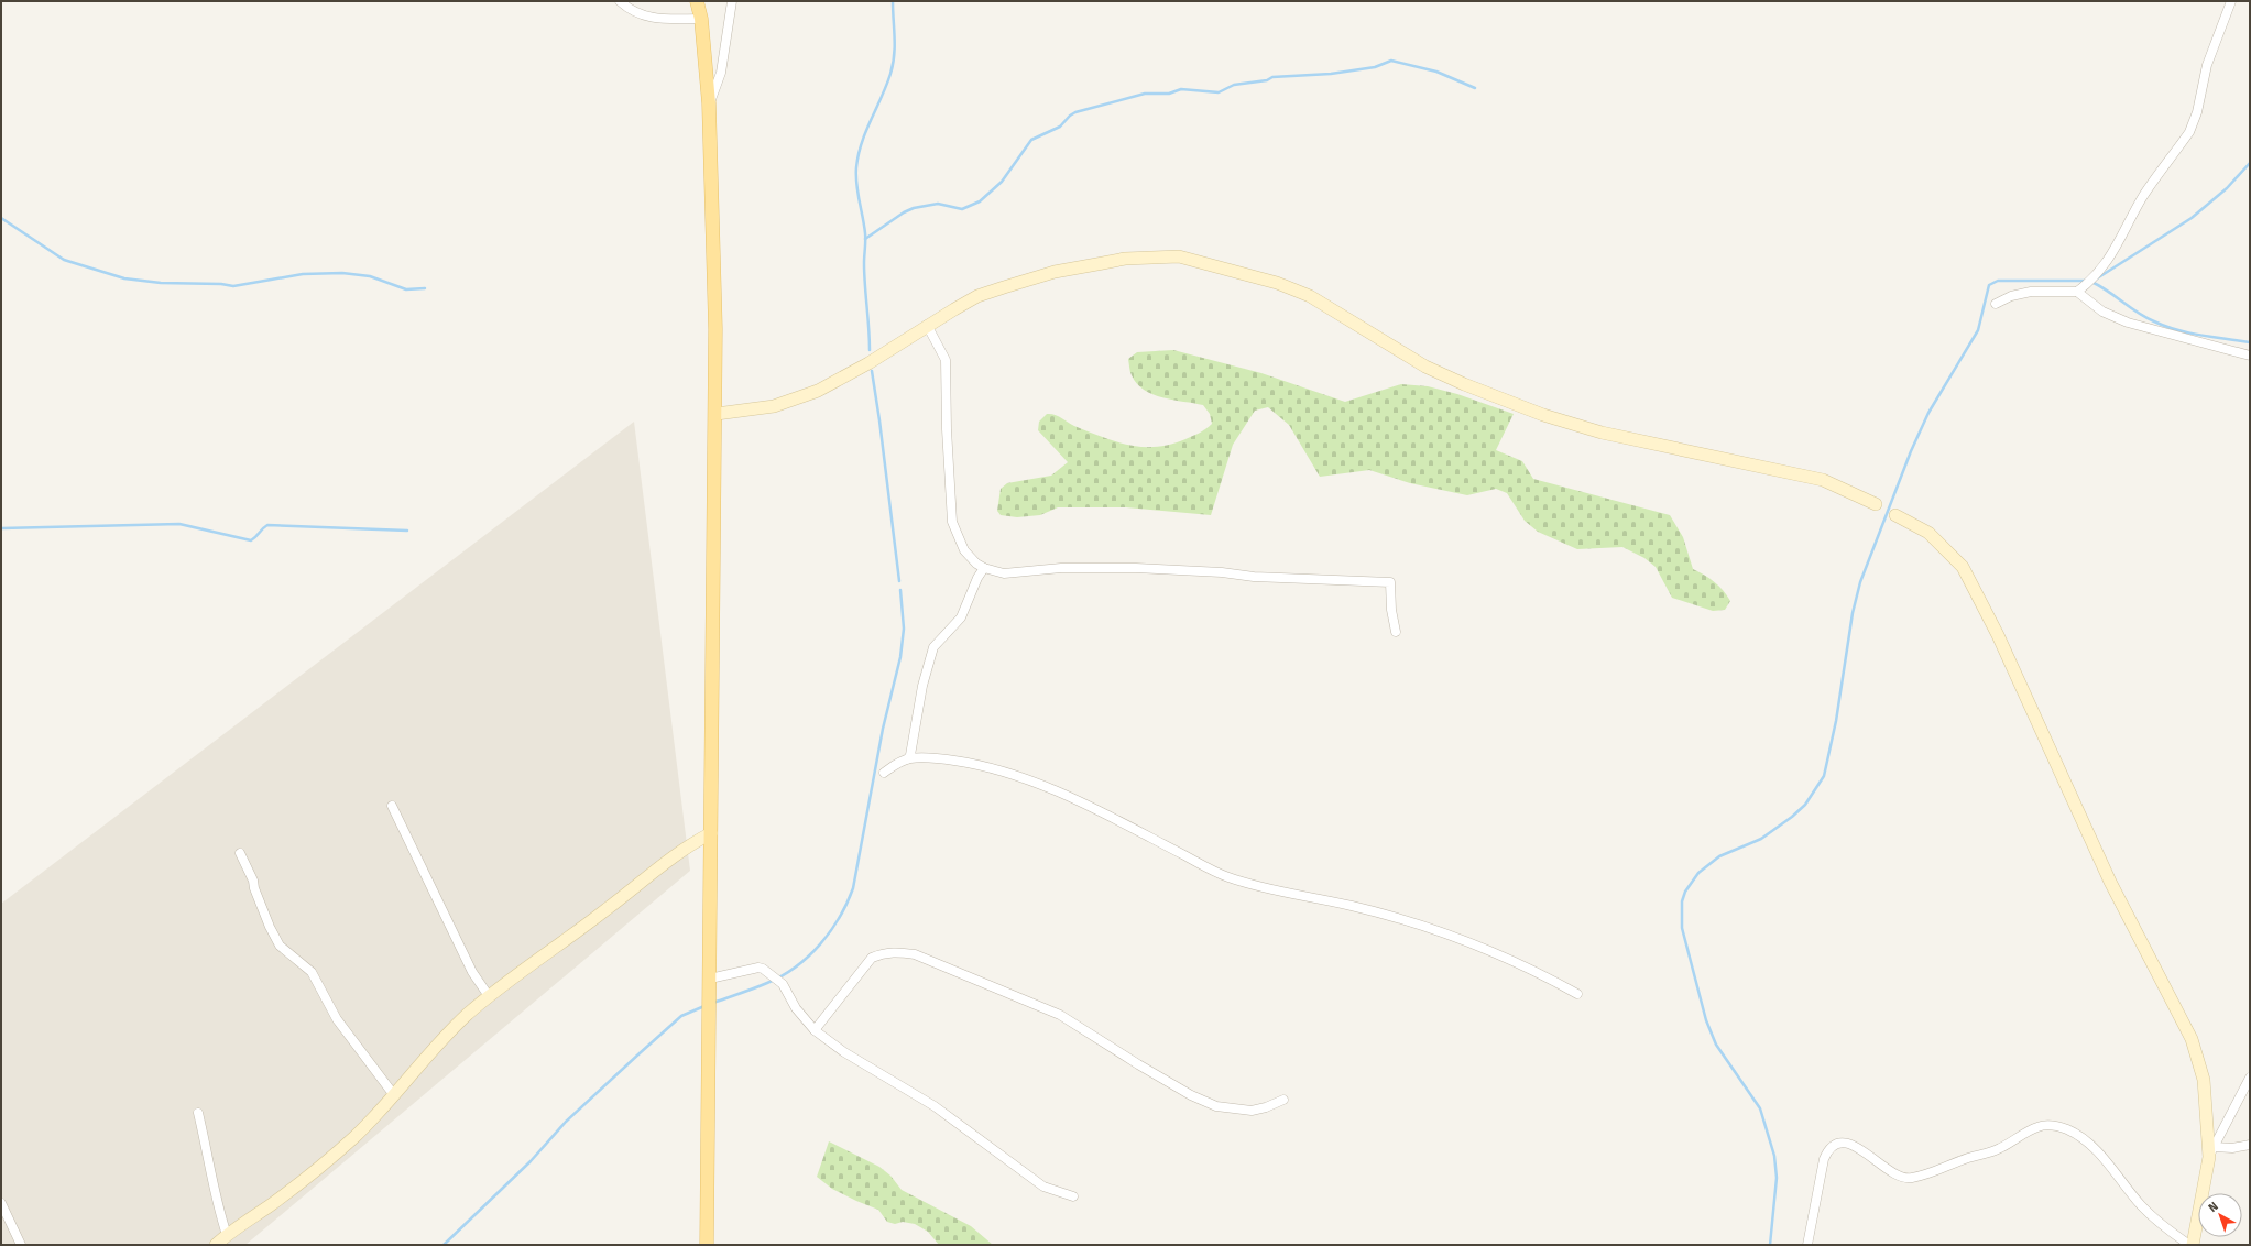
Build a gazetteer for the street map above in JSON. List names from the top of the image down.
{
  "north": "top left"
}
